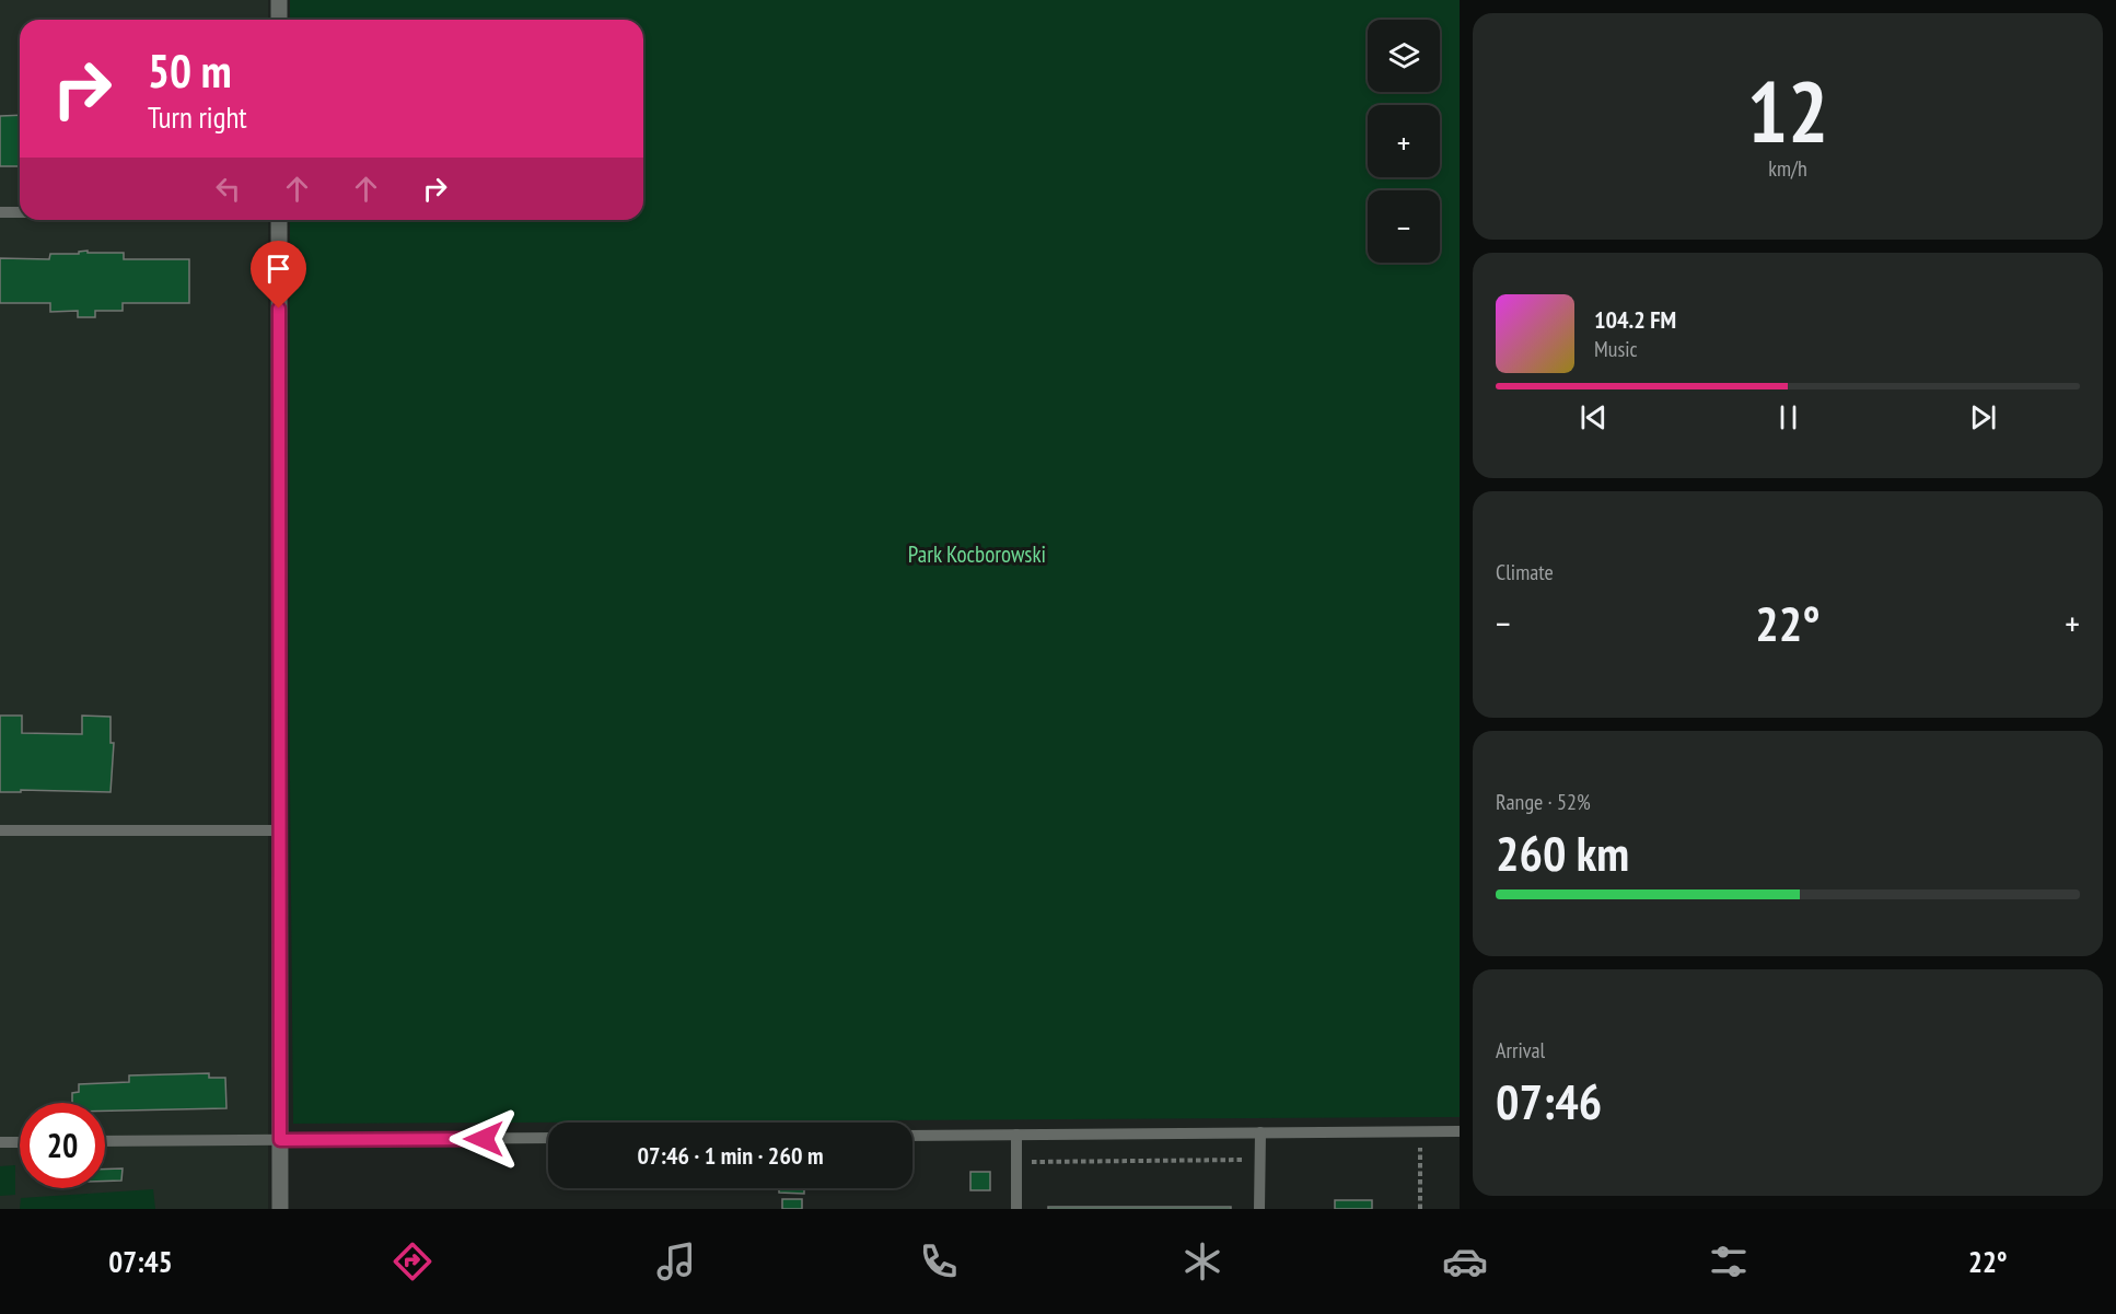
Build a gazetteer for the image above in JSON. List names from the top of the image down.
{
  "parks": ["Park Kocborowski"],
  "page": {
    "tile": [
      ["12", "km/h"],
      "Climate",
      ["Range · 52%", "260 km"],
      ["Arrival", "07:46"]
    ],
    "map_buttons": ["+", "−"],
    "turn": ["50 m", "Turn right"],
    "song": ["104.2 FM", "Music"],
    "heat": ["−", "22°", "+"],
    "limit": "20",
    "trip": "07:46 · 1 min · 260 m",
    "tabs": ["07:45", "22°"]
  }
}
